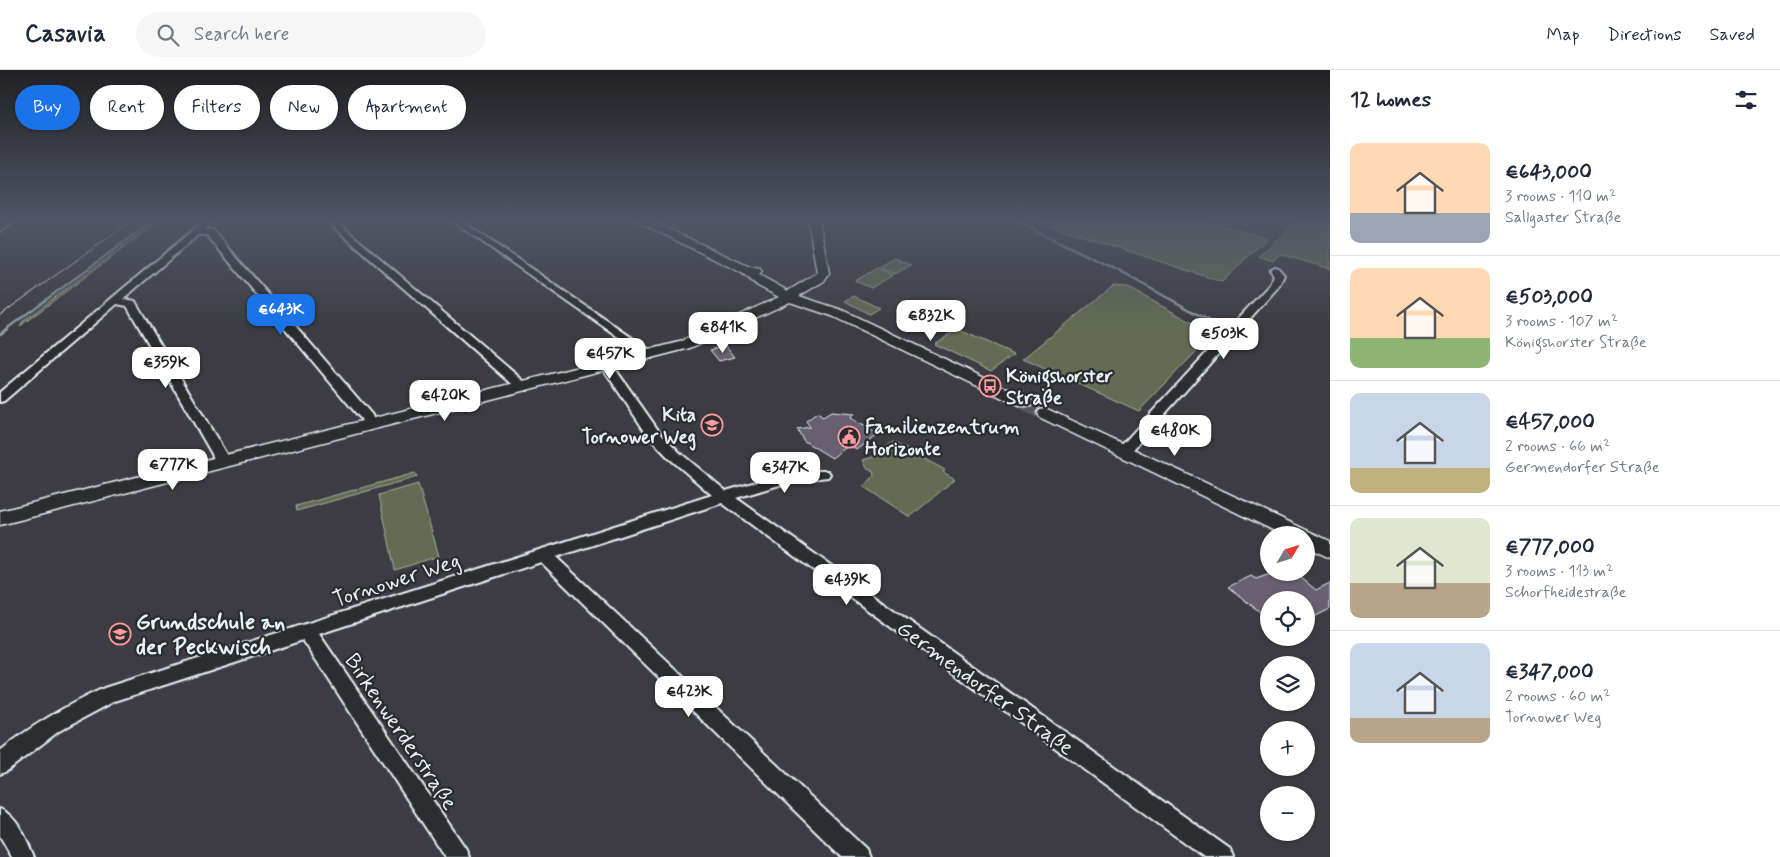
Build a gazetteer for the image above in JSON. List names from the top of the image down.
{
  "streets": {
    "street": ["Tornower Weg", "Germendorfer Straße", "Birkenwerderstraße"]
  },
  "crossings": [
    ["Tornower Weg", "Germendorfer Straße"],
    ["Tornower Weg", "Birkenwerderstraße"]
  ],
  "places": {
    "bus stop": ["Königshorster Straße"],
    "school or university": ["Kita Tornower Weg", "Grundschule an der Peckwisch"],
    "public building": ["Familienzentrum Horizonte"]
  },
  "north": "top right",
  "page": {
    "header": "Casavia",
    "search": "Search here",
    "nav": ["Map", "Directions", "Saved"],
    "heading": "12 homes",
    "chip": [
      "Buy",
      "Rent",
      "Filters",
      "New",
      "Apartment"
    ],
    "list": [
      {
        "name": "€643,000",
        "note": "3 rooms · 110 m² · Sallgaster Straße"
      },
      {
        "name": "€503,000",
        "note": "3 rooms · 107 m² · Königshorster Straße"
      },
      {
        "name": "€457,000",
        "note": "2 rooms · 66 m² · Germendorfer Straße"
      },
      {
        "name": "€777,000",
        "note": "3 rooms · 113 m² · Schorfheidestraße"
      },
      {
        "name": "€347,000",
        "note": "2 rooms · 60 m² · Tornower Weg"
      }
    ],
    "price": [
      "€643K",
      "€832K",
      "€841K",
      "€503K",
      "€457K",
      "€359K",
      "€420K",
      "€480K",
      "€777K",
      "€347K",
      "€439K",
      "€423K"
    ],
    "map_buttons": ["+", "−"]
  }
}
